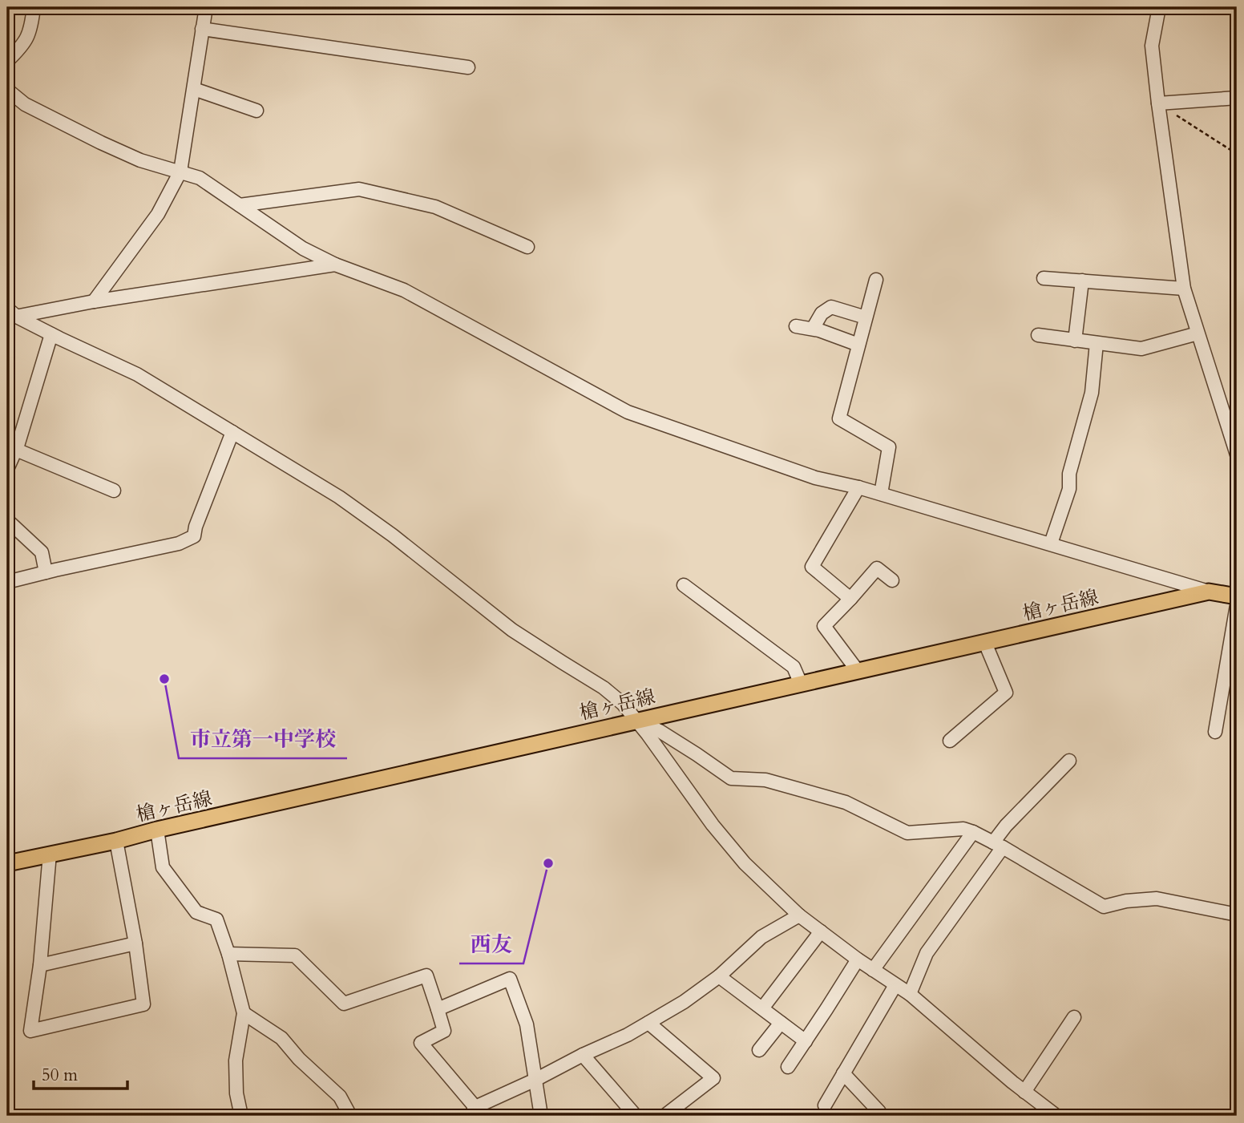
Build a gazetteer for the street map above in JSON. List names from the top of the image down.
{
  "streets": {
    "main road": ["槍ヶ岳線"]
  },
  "places": ["市立第一中学校", "西友"],
  "scale_bar": "50 m"
}
